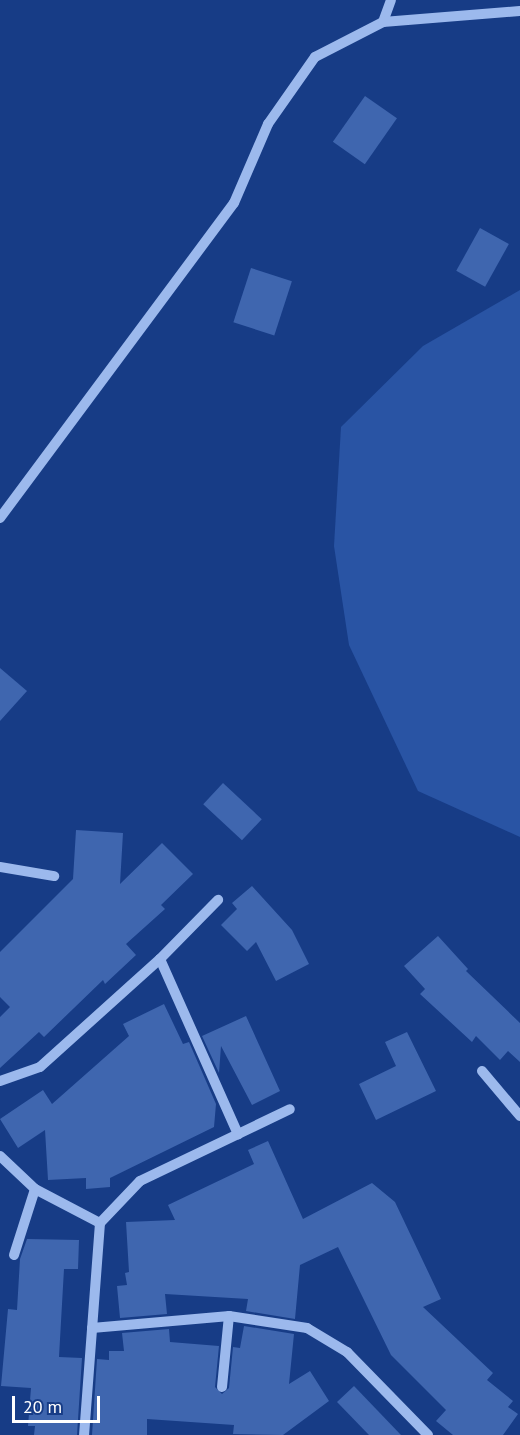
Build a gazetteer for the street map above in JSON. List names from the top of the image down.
{
  "scale_bar": "20 m"
}
